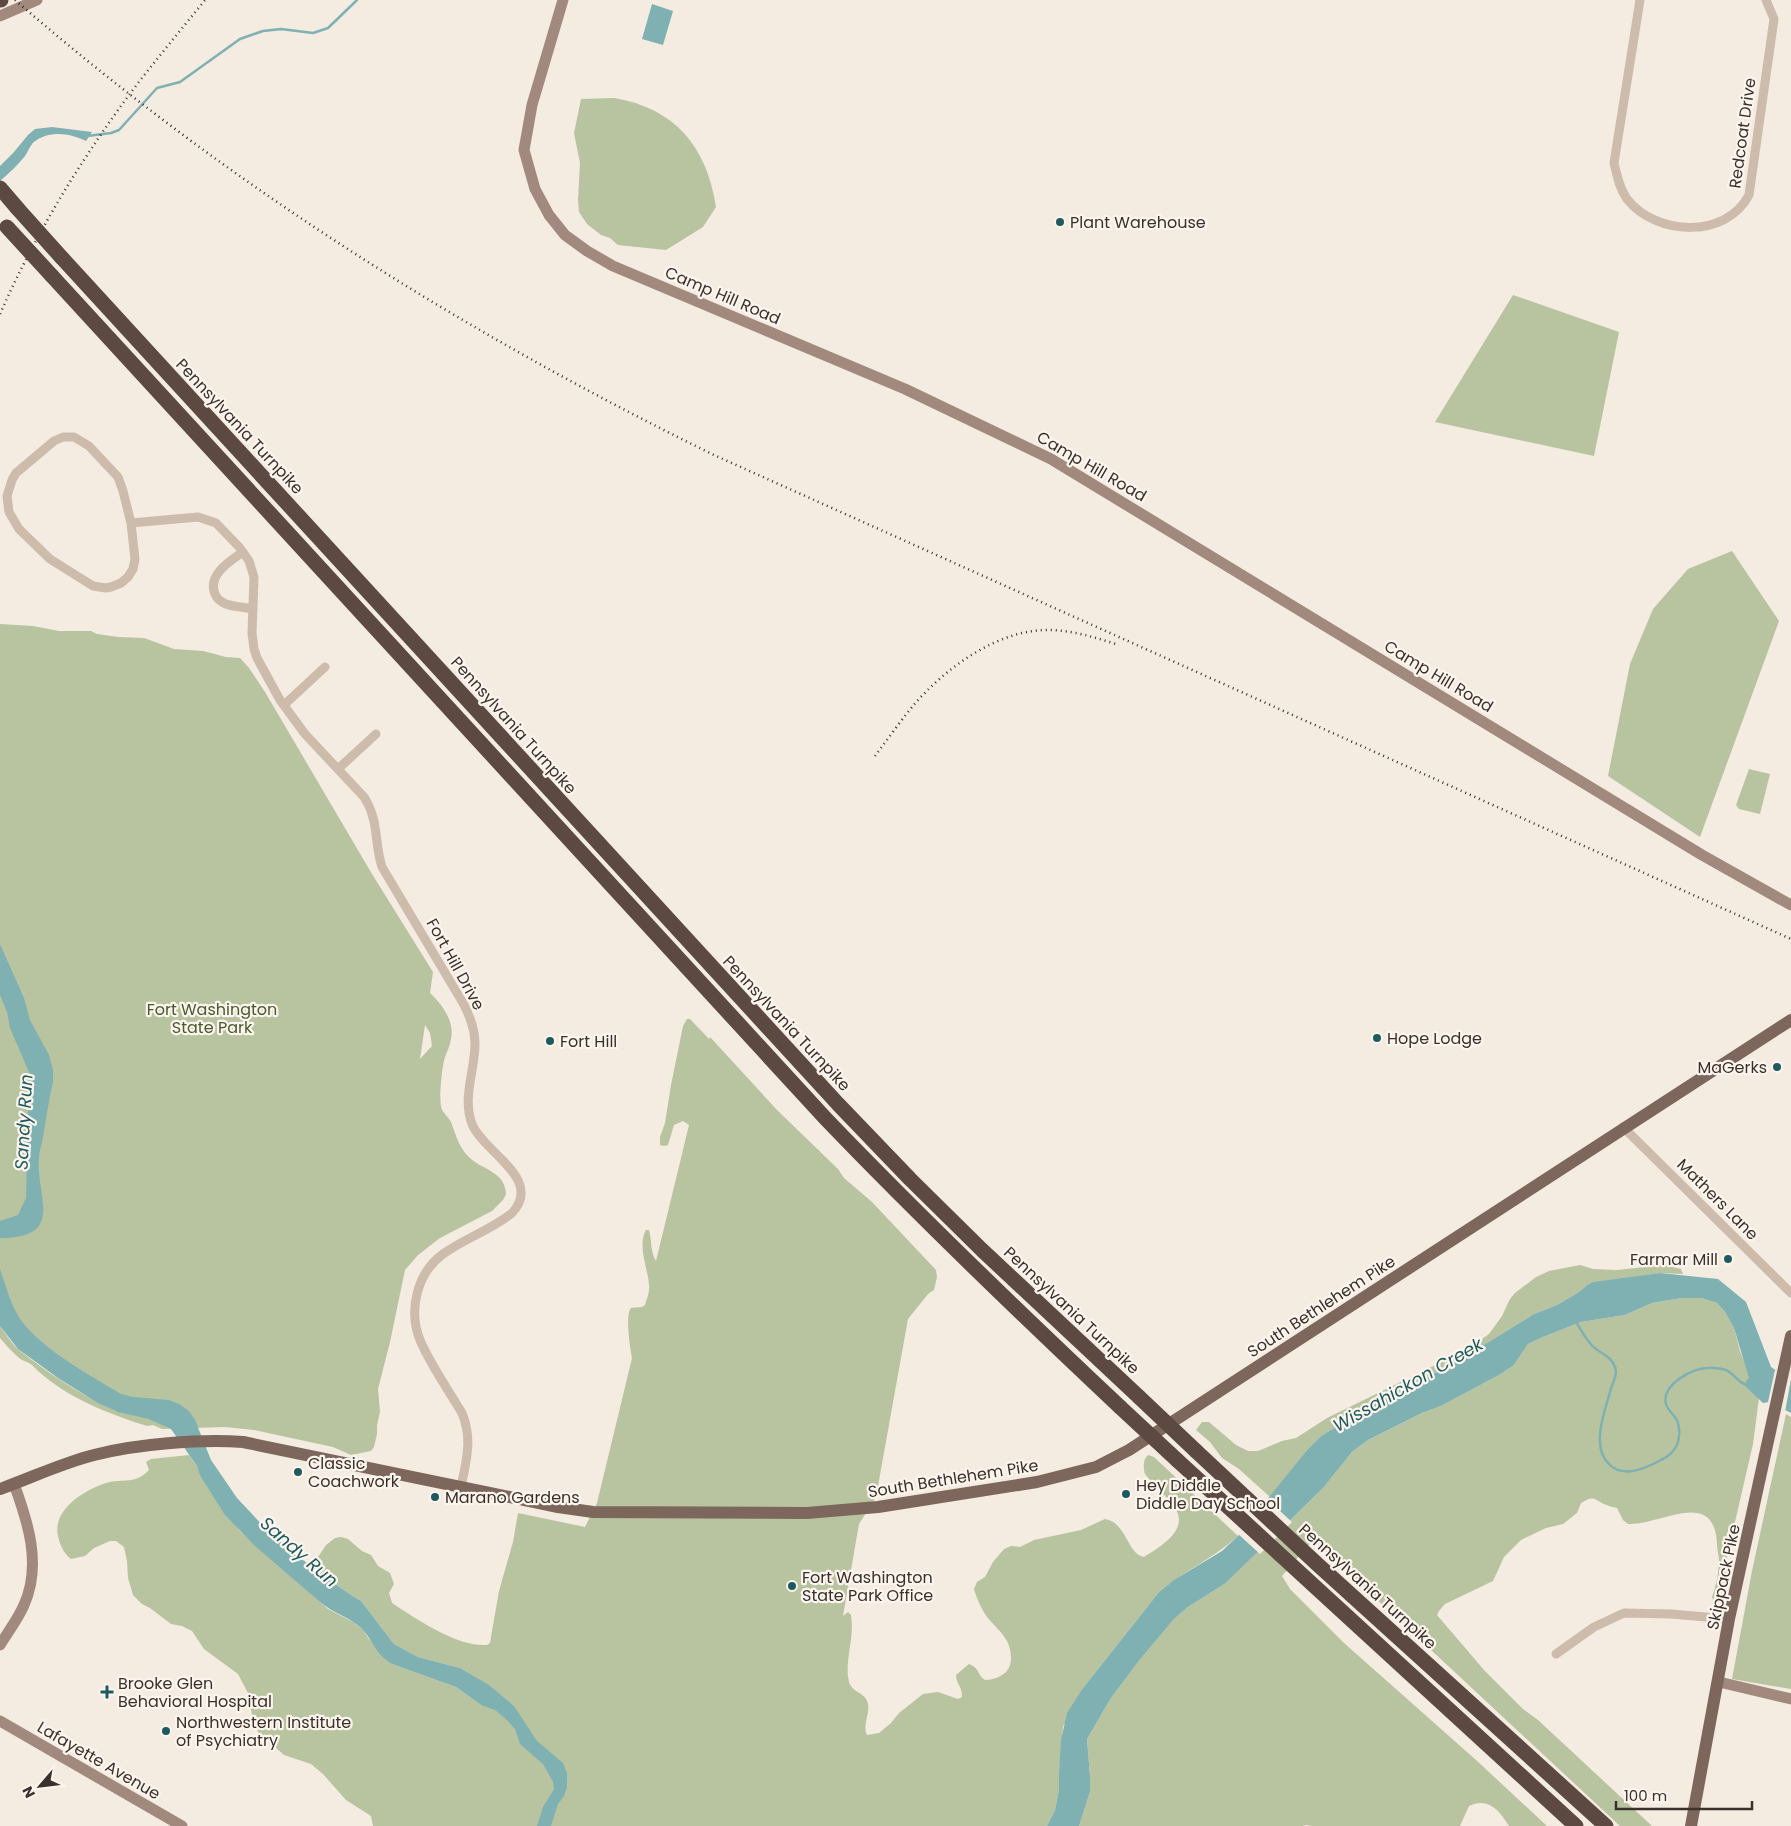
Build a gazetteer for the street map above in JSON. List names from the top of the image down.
{
  "streets": {
    "highway": ["Pennsylvania Turnpike"],
    "main road": ["South Bethlehem Pike", "Skippack Pike"],
    "street": [
      "Redcoat Drive",
      "Camp Hill Road",
      "Fort Hill Drive",
      "Mathers Lane",
      "Lafayette Avenue"
    ]
  },
  "crossings": [
    ["Fort Hill Drive", "South Bethlehem Pike"],
    ["Mathers Lane", "South Bethlehem Pike"]
  ],
  "water": ["Sandy Run", "Wissahickon Creek"],
  "parks": ["Fort Washington State Park"],
  "places": {
    "other": [
      "Plant Warehouse",
      "Hope Lodge",
      "Fort Hill",
      "MaGerks",
      "Farmar Mill",
      "Classic Coachwork",
      "Hey Diddle Diddle Day School",
      "Marano Gardens",
      "Fort Washington State Park Office",
      "Northwestern Institute of Psychiatry"
    ],
    "health": ["Brooke Glen Behavioral Hospital"]
  },
  "scale_bar": "100 m",
  "north": "bottom left"
}
